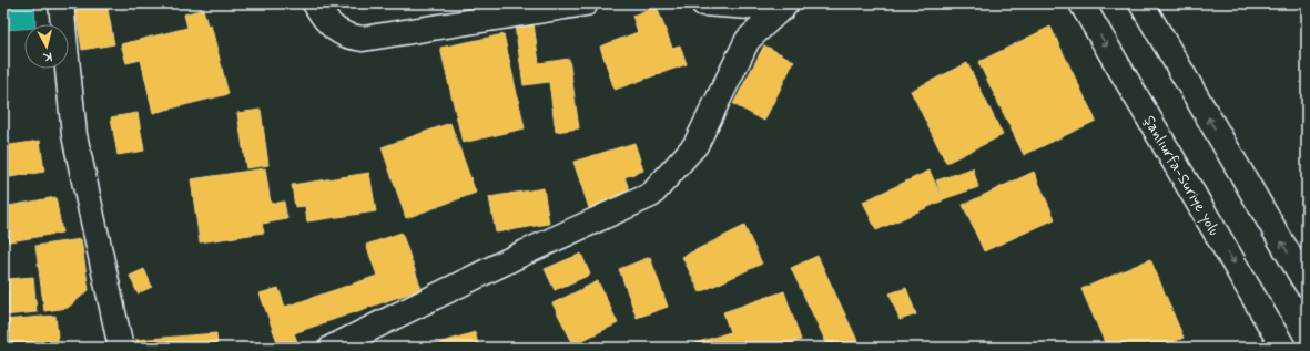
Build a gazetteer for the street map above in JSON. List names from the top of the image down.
{
  "streets": {
    "main road": ["Şanlıurfa-Suriye yolu"]
  },
  "north": "bottom"
}
